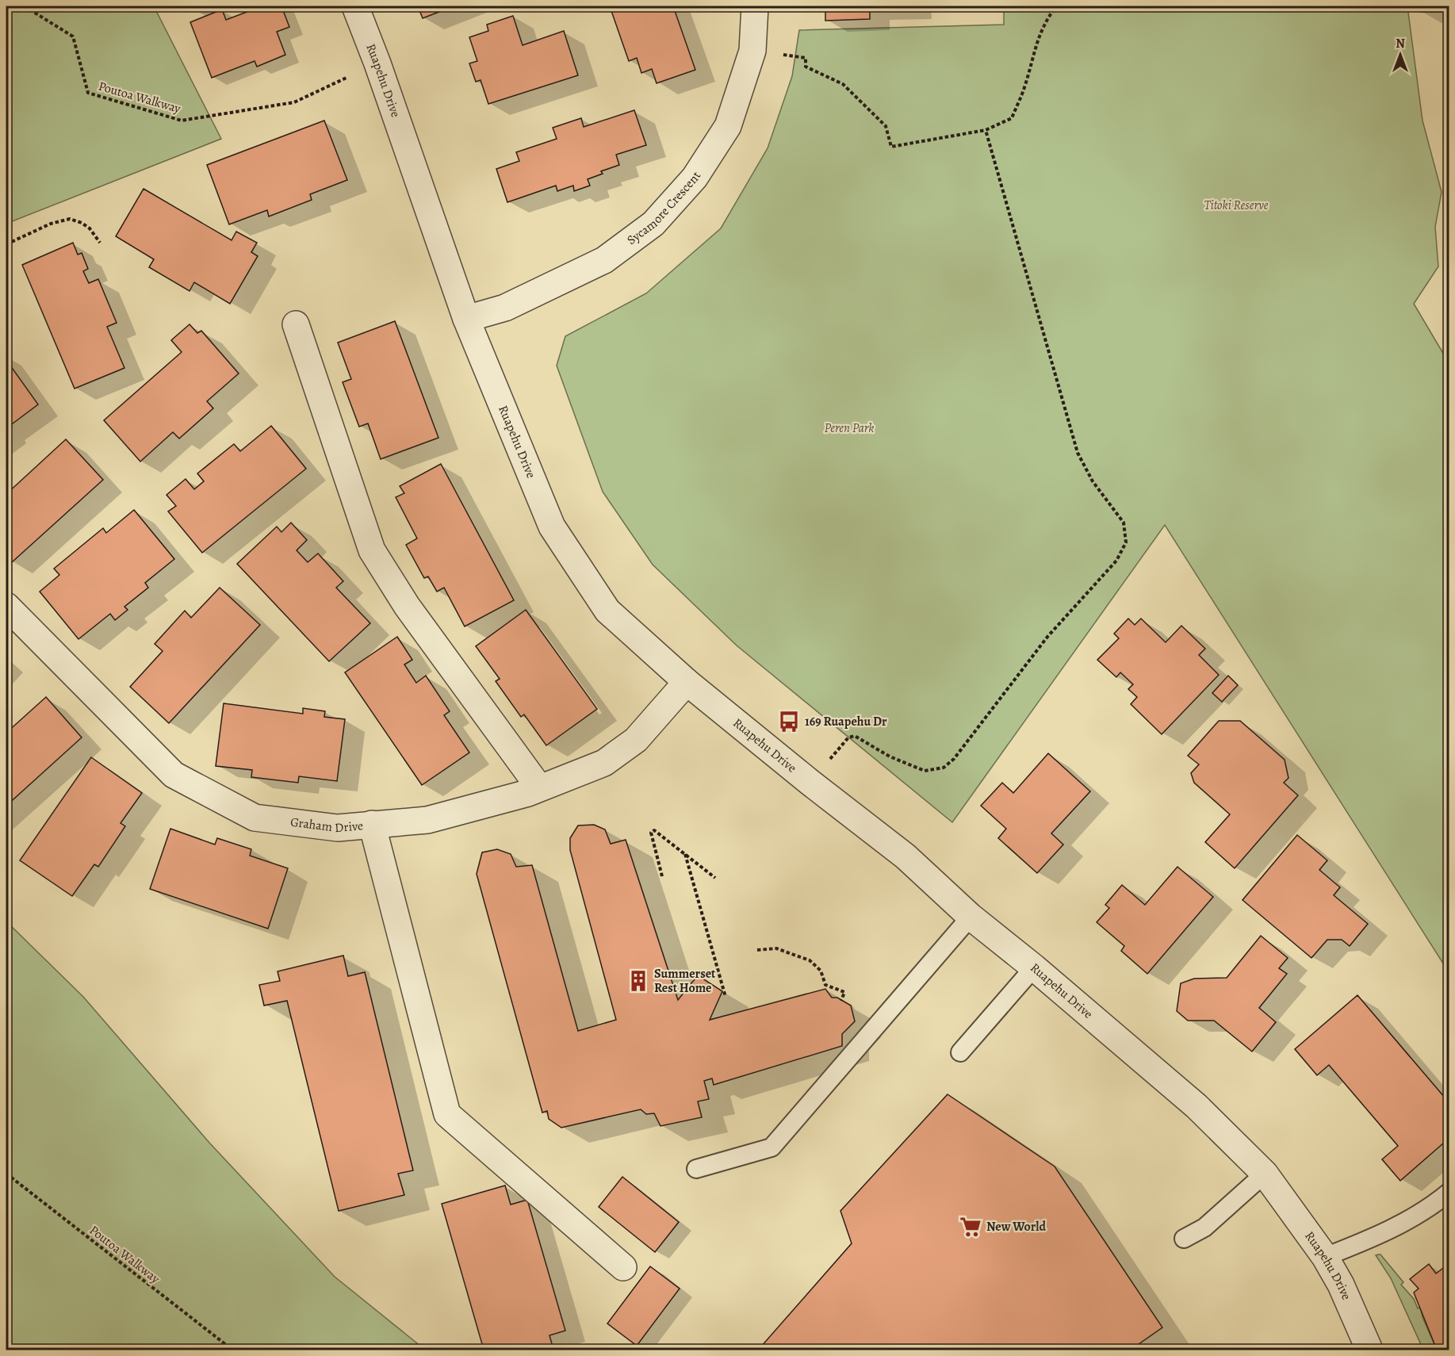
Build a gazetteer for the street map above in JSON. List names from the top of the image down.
{
  "streets": {
    "street": ["Ruapehu Drive", "Sycamore Crescent", "Graham Drive"],
    "path": ["Poutoa Walkway"]
  },
  "crossings": [
    ["Ruapehu Drive", "Poutoa Walkway"],
    ["Ruapehu Drive", "Sycamore Crescent"],
    ["Ruapehu Drive", "Graham Drive"]
  ],
  "parks": ["Titoki Reserve", "Peren Park"],
  "places": {
    "bus stop": ["169 Ruapehu Dr"],
    "building": ["Summerset Rest Home"],
    "supermarket": ["New World"]
  },
  "north": "top"
}
